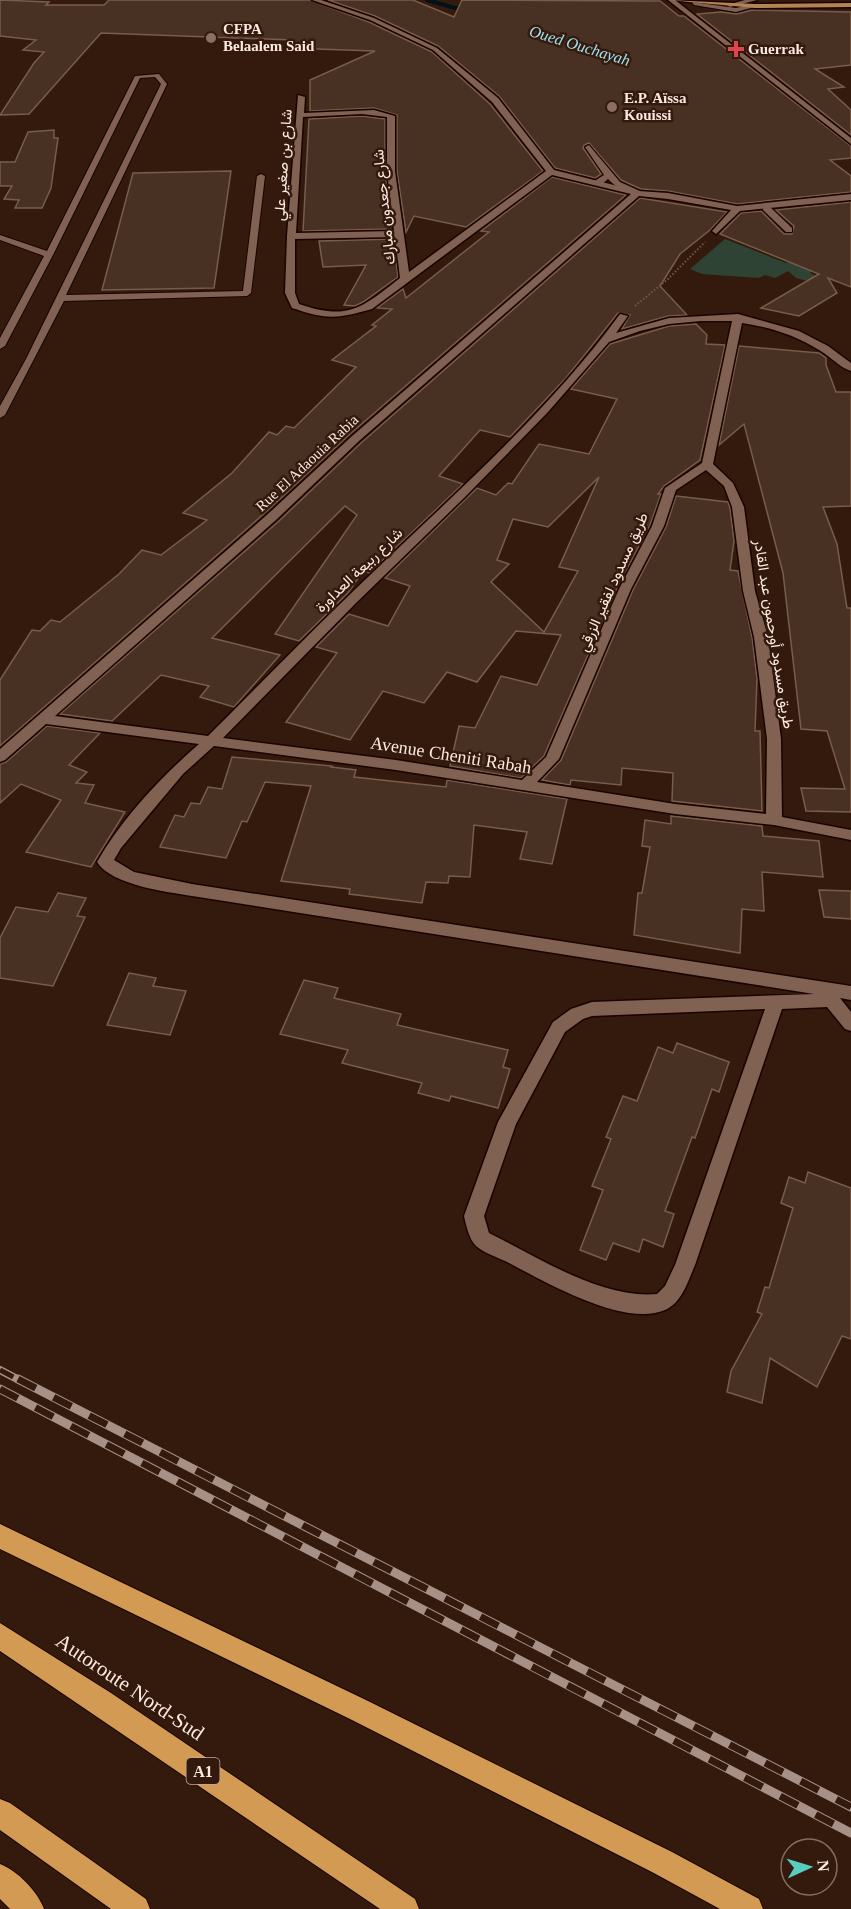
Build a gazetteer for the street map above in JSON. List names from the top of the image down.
{
  "streets": {
    "highway": ["Autoroute Nord-Sud", "A1"],
    "street": [
      "شارع بن صغير علي",
      "شارع جعدون مبارك",
      "Rue El Adaouia Rabia",
      "شارع ربيعة العداورة",
      "طريق مسدود لفقير الزرقي",
      "طريق مسدود أورحمون عبد القادر",
      "Avenue Cheniti Rabah"
    ]
  },
  "crossings": [
    ["شارع بن صغير علي", "شارع جعدون مبارك"],
    ["Rue El Adaouia Rabia", "Avenue Cheniti Rabah"],
    ["شارع ربيعة العداورة", "Avenue Cheniti Rabah"],
    ["طريق مسدود لفقير الزرقي", "طريق مسدود أورحمون عبد القادر"],
    ["طريق مسدود لفقير الزرقي", "Avenue Cheniti Rabah"],
    ["طريق مسدود أورحمون عبد القادر", "Avenue Cheniti Rabah"]
  ],
  "water": ["Oued Ouchayah"],
  "places": {
    "other": ["CFPA Belaalem Said", "E.P. Aïssa Kouissi"],
    "health": ["Guerrak"]
  },
  "north": "right"
}
